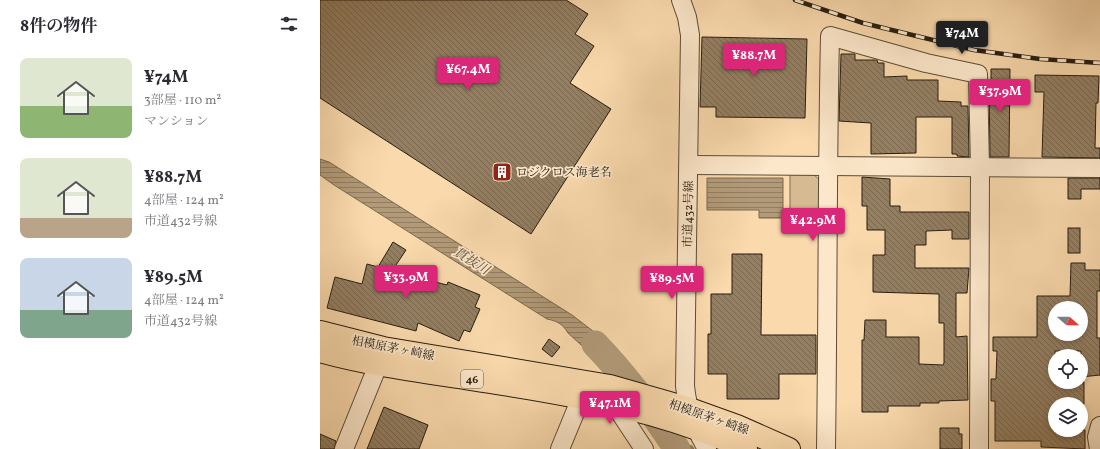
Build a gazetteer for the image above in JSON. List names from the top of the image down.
{
  "streets": {
    "main road": ["相模原茅ヶ崎線", "46"],
    "street": ["市道432号線"]
  },
  "crossings": [
    ["市道432号線", "相模原茅ヶ崎線"]
  ],
  "water": ["貫抜川"],
  "places": {
    "building": ["ロジクロス海老名"]
  },
  "north": "right",
  "page": {
    "heading": "8件の物件",
    "price": [
      "¥74M",
      "¥88.7M",
      "¥67.4M",
      "¥37.9M",
      "¥42.9M",
      "¥33.9M",
      "¥89.5M",
      "¥47.1M"
    ],
    "list": [
      {
        "name": "¥74M",
        "note": "3部屋 · 110 m² · マンション"
      },
      {
        "name": "¥88.7M",
        "note": "4部屋 · 124 m² · 市道432号線"
      },
      {
        "name": "¥89.5M",
        "note": "4部屋 · 124 m² · 市道432号線"
      }
    ]
  }
}
